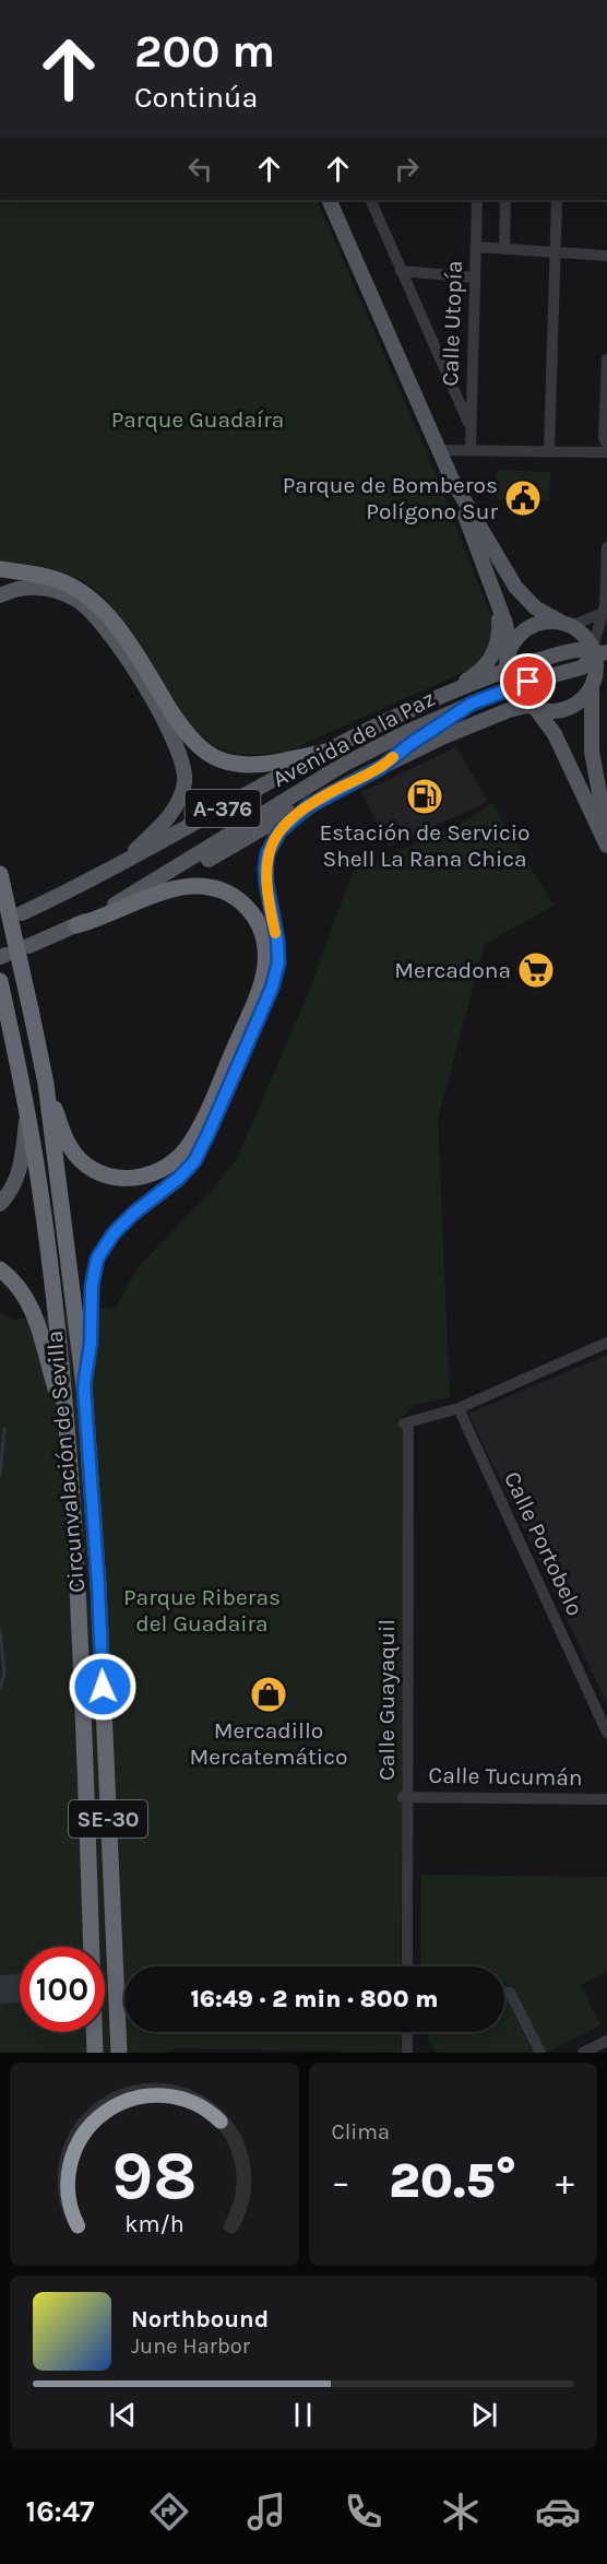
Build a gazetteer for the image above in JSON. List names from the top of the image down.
{
  "streets": {
    "highway": ["Circunvalación de Sevilla", "SE-30"],
    "main road": ["Avenida de la Paz", "A-376"],
    "street": [
      "Calle Utopía",
      "Calle Portobelo",
      "Calle Guayaquil",
      "Calle Tucumán"
    ]
  },
  "crossings": [
    ["Avenida de la Paz", "A-376"],
    ["Calle Portobelo", "Calle Guayaquil"],
    ["Calle Guayaquil", "Calle Tucumán"]
  ],
  "parks": ["Parque Guadaíra", "Parque Riberas del Guadaira"],
  "places": {
    "public building": ["Parque de Bomberos Polígono Sur"],
    "fuel station": ["Estación de Servicio Shell La Rana Chica"],
    "supermarket": ["Mercadona"],
    "shop": ["Mercadillo Mercatemático"]
  },
  "page": {
    "turn": ["200 m", "Continúa"],
    "limit": "100",
    "trip": "16:49 · 2 min · 800 m",
    "tile": "Clima",
    "heat": ["−", "20.5°", "+"],
    "song": ["Northbound", "June Harbor"],
    "tabs": "16:47",
    "gauge": ["98", "km/h"]
  }
}
